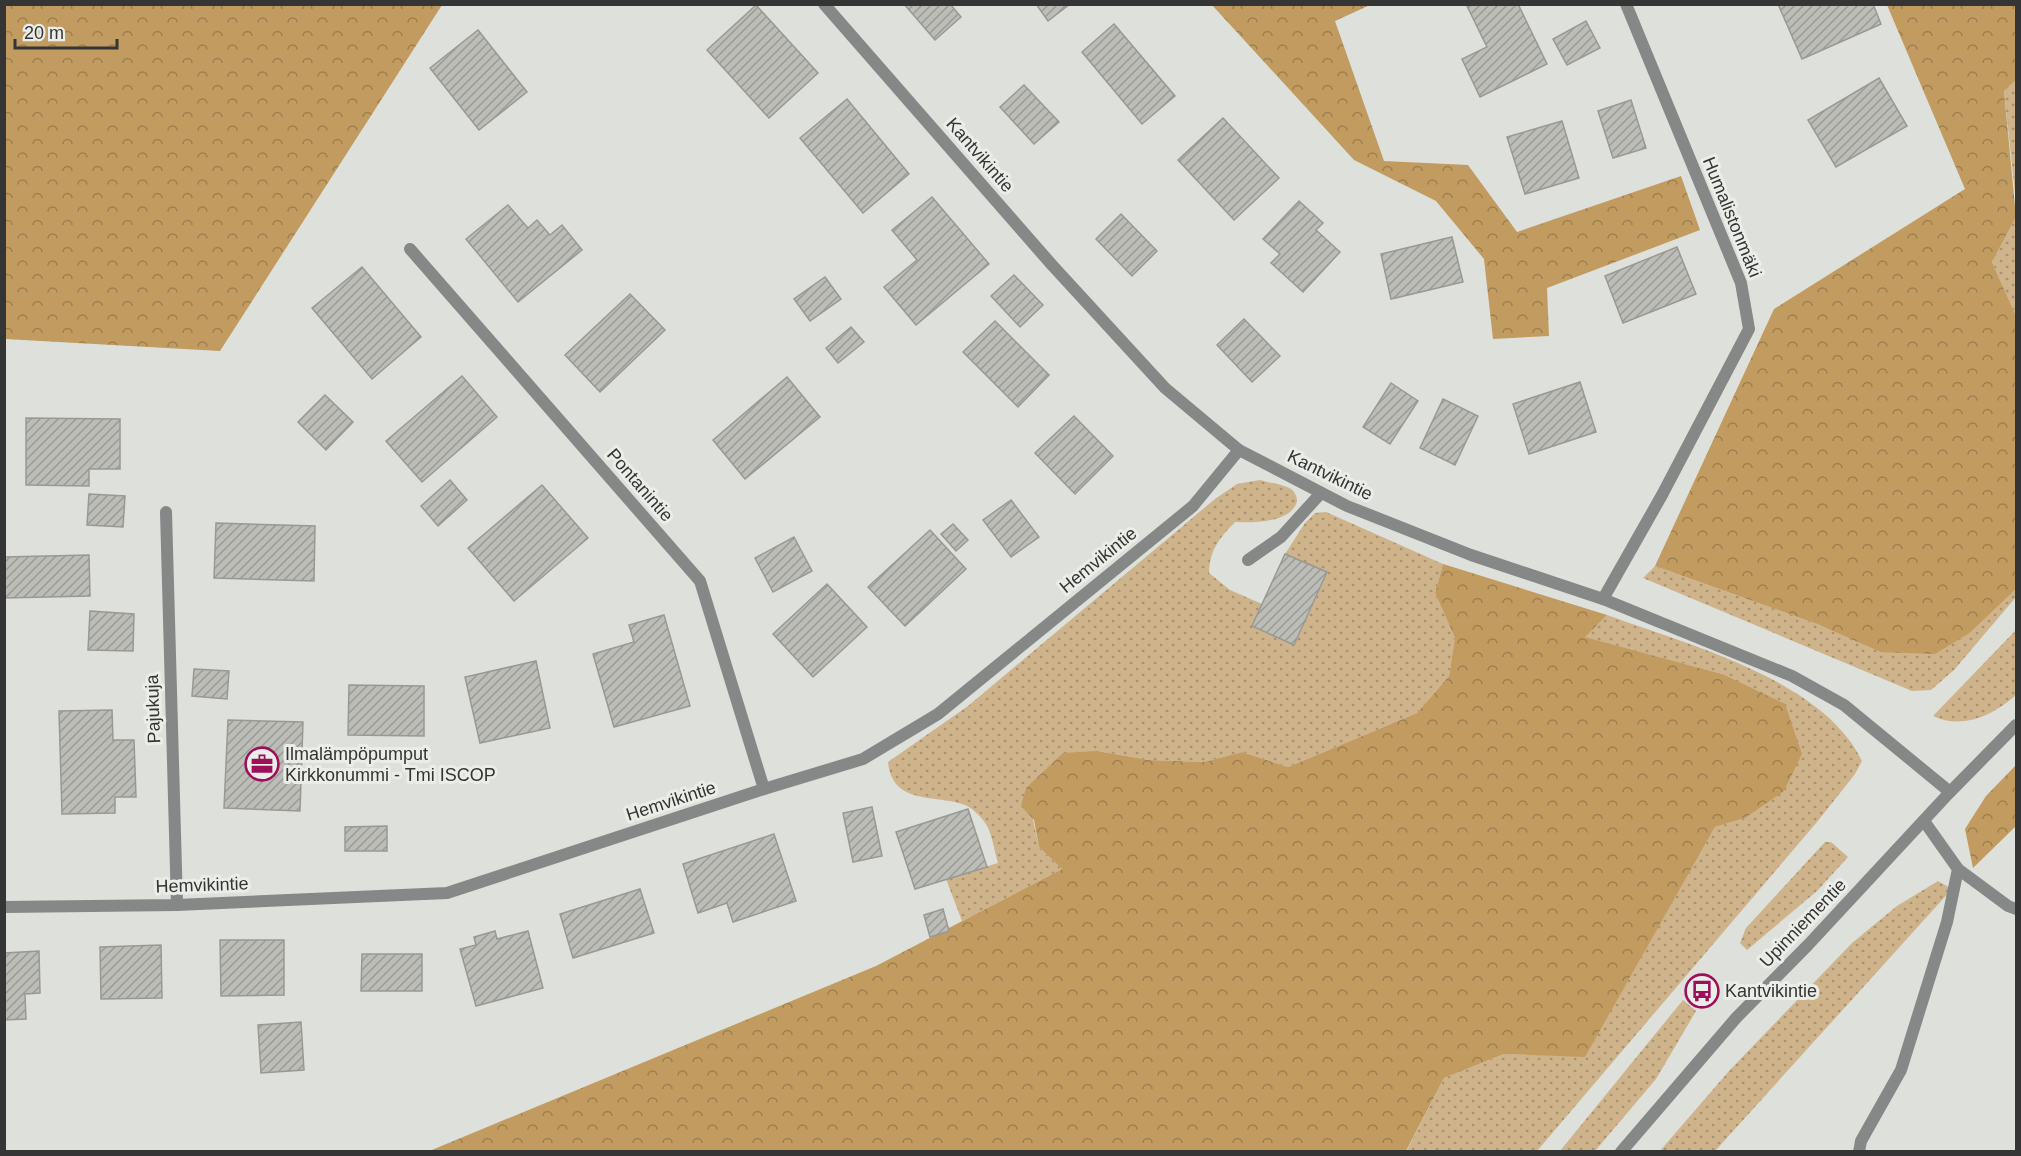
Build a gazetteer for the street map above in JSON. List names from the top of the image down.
{
  "streets": {
    "street": [
      "Kantvikintie",
      "Humalistonmäki",
      "Pontanintie",
      "Hemvikintie",
      "Pajukuja",
      "Upinniementie"
    ]
  },
  "crossings": [
    ["Kantvikintie", "Humalistonmäki"],
    ["Kantvikintie", "Hemvikintie"],
    ["Kantvikintie", "Upinniementie"],
    ["Pontanintie", "Hemvikintie"],
    ["Hemvikintie", "Pajukuja"]
  ],
  "places": {
    "office": ["Ilmalämpöpumput Kirkkonummi - Tmi ISCOP"],
    "bus stop": ["Kantvikintie"]
  },
  "scale_bar": "20 m"
}
